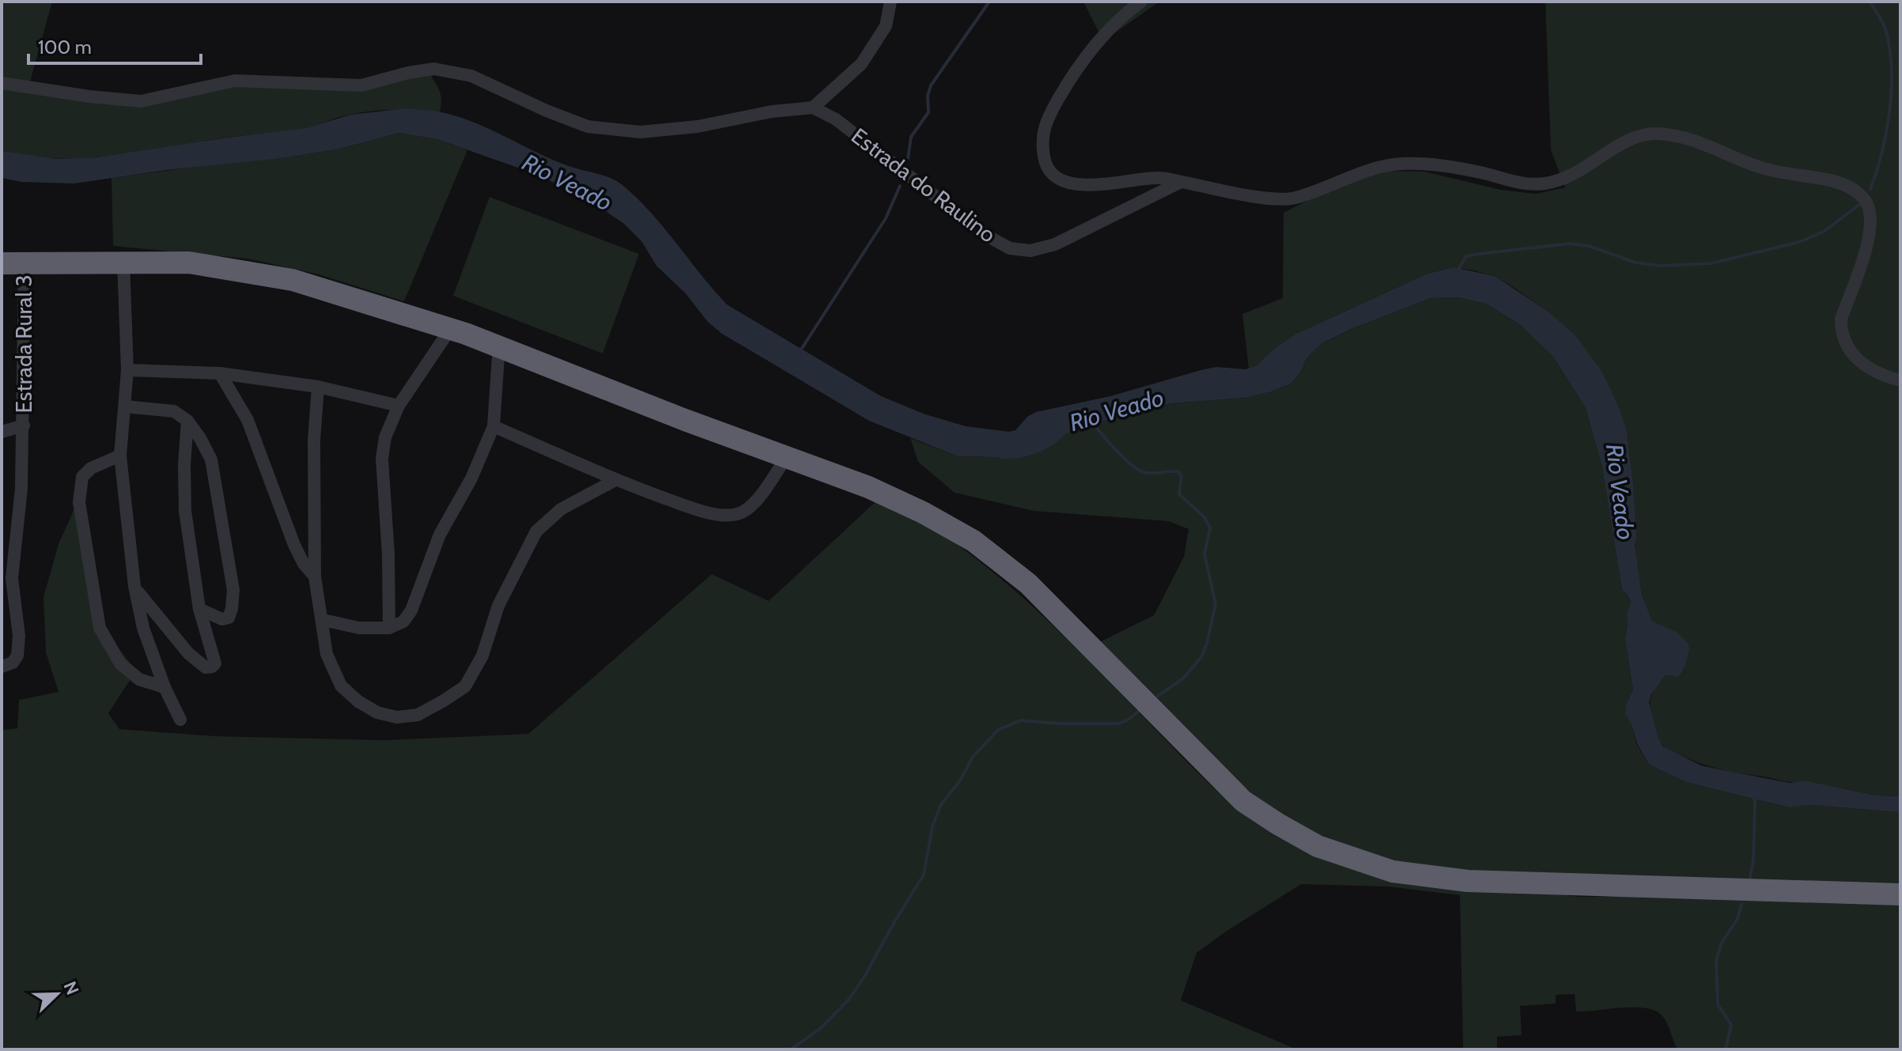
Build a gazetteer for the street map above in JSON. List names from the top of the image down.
{
  "streets": {
    "street": ["Estrada do Raulino", "Estrada Rural 3"]
  },
  "water": ["Rio Veado"],
  "scale_bar": "100 m",
  "north": "top right"
}
